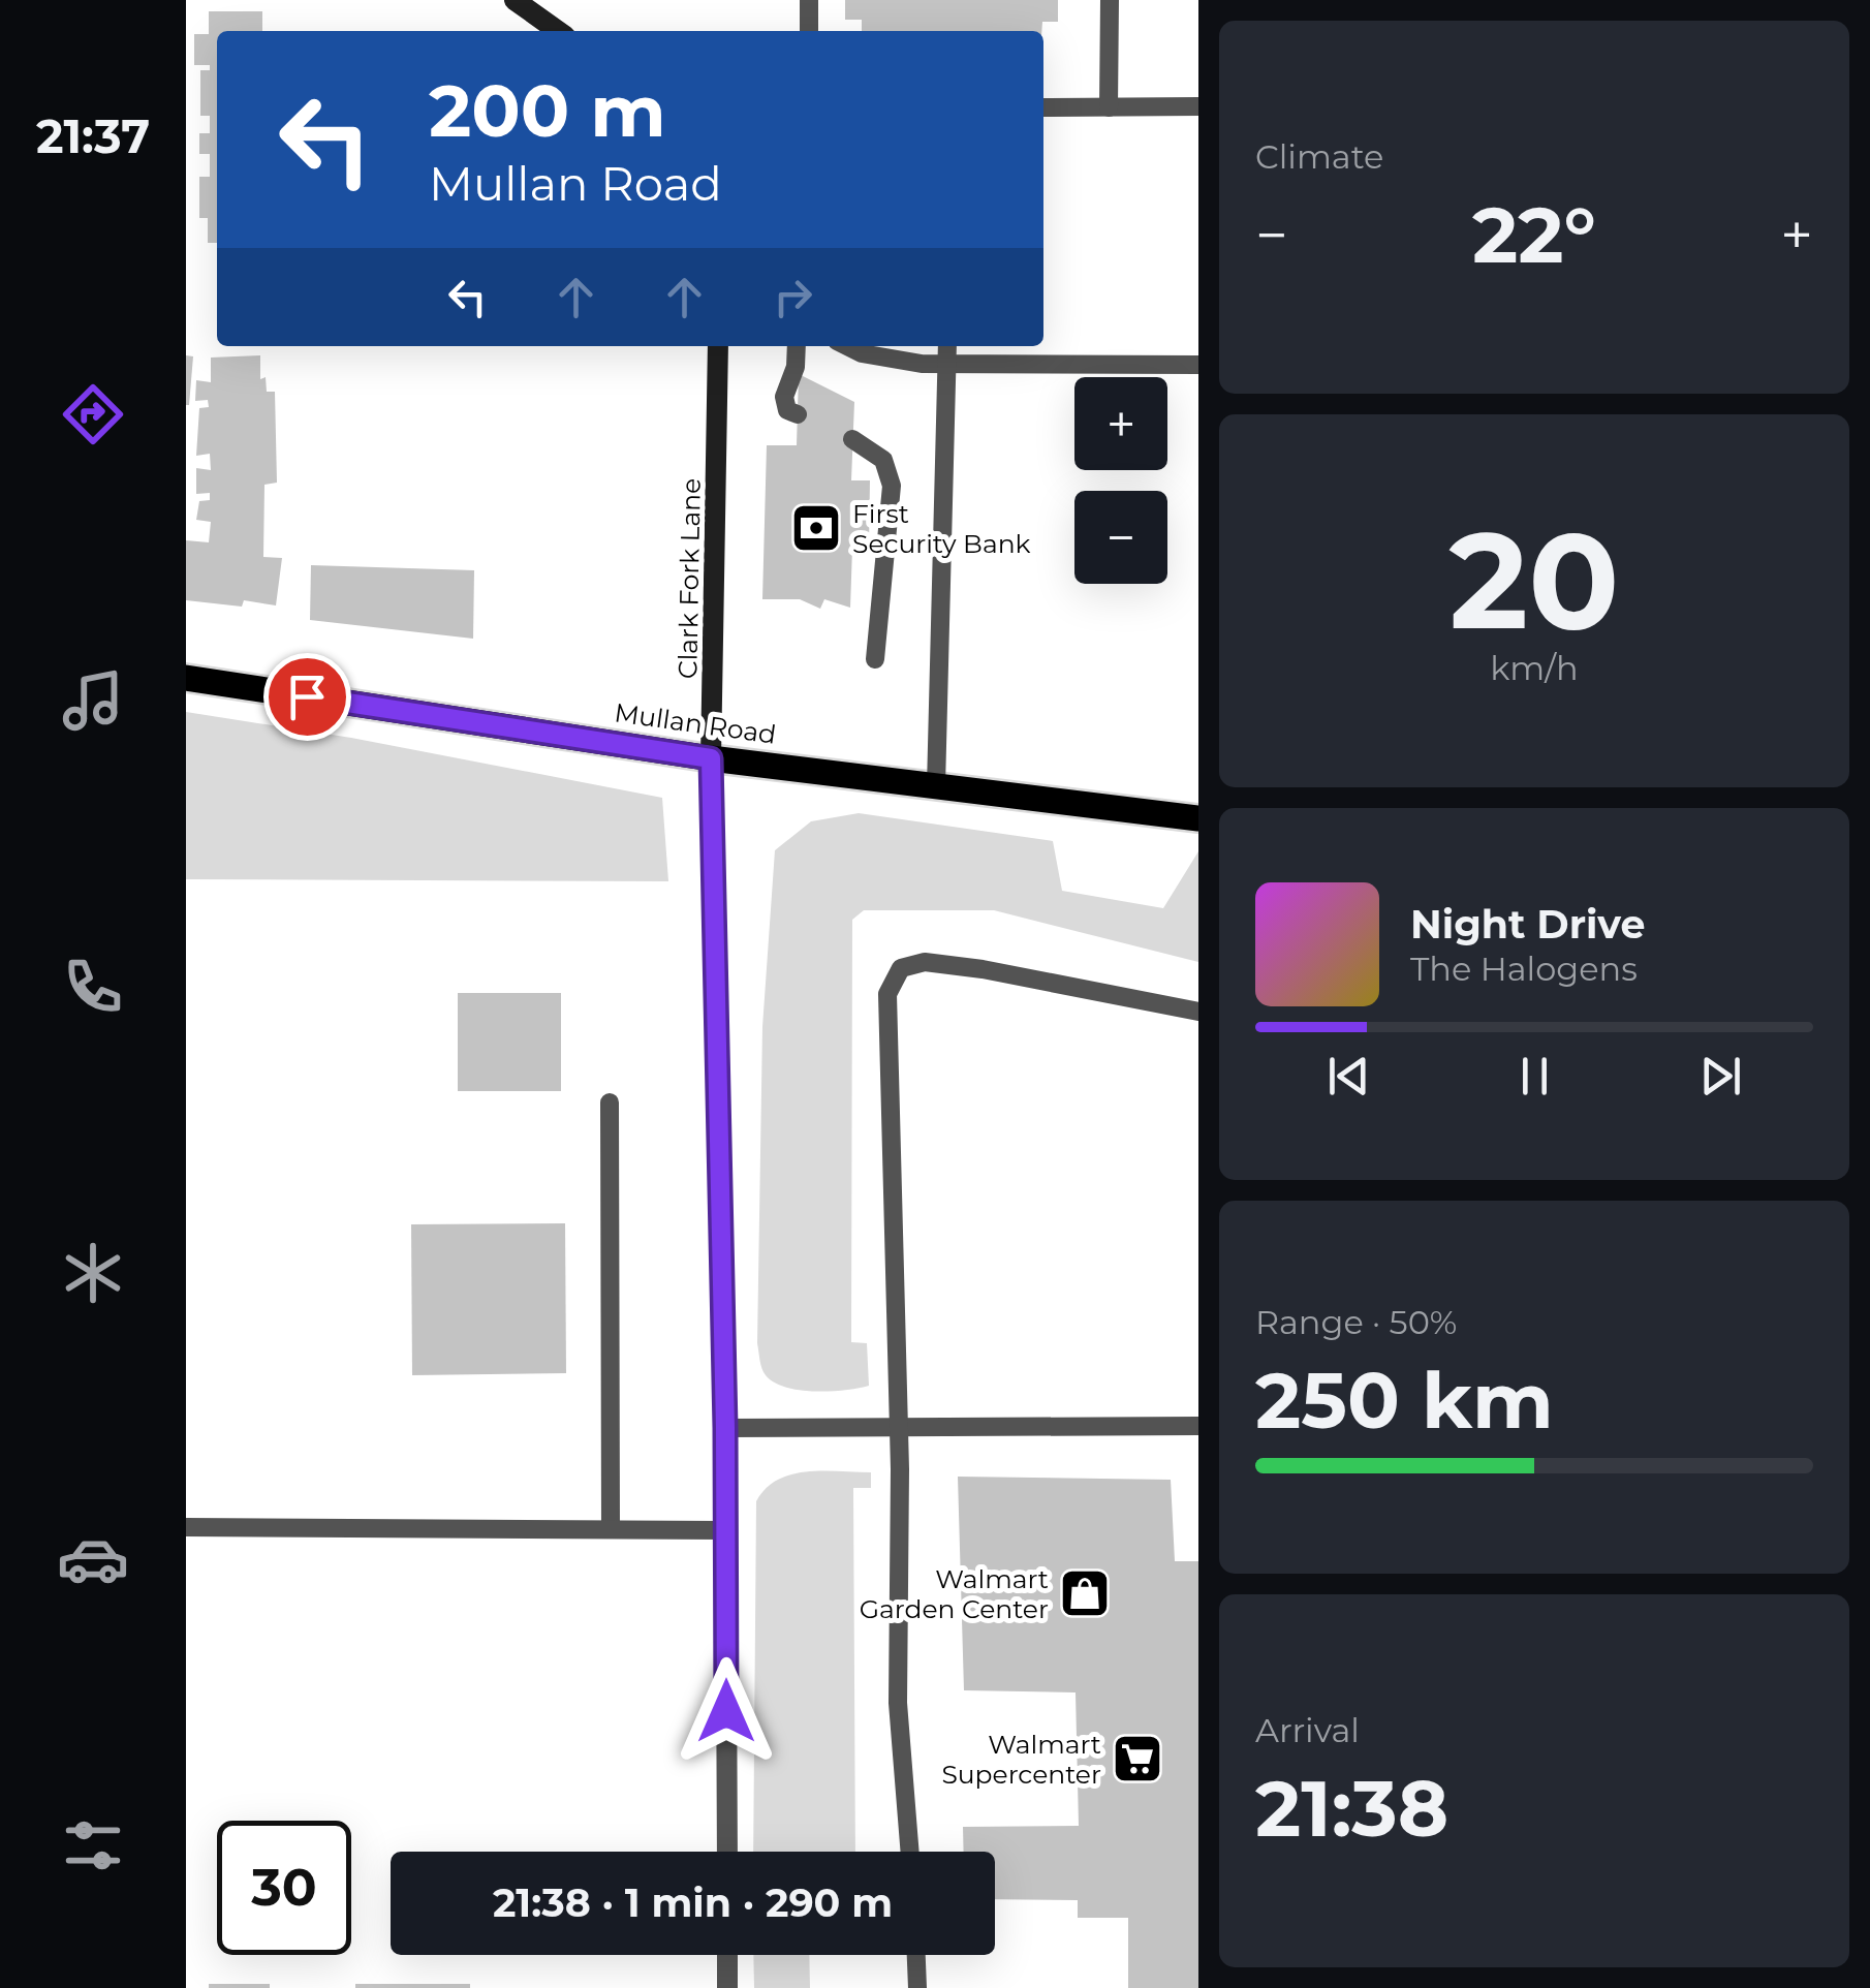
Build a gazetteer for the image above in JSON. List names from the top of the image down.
{
  "streets": {
    "main road": ["Mullan Road"],
    "street": ["Clark Fork Lane"]
  },
  "crossings": [
    ["Clark Fork Lane", "Mullan Road"]
  ],
  "places": {
    "bank": ["First Security Bank"],
    "shop": ["Walmart Garden Center"],
    "supermarket": ["Walmart Supercenter"]
  },
  "page": {
    "tabs": "21:37",
    "tile": [
      "Climate",
      ["20", "km/h"],
      ["Range · 50%", "250 km"],
      ["Arrival", "21:38"]
    ],
    "turn": ["200 m", "Mullan Road"],
    "heat": ["−", "22°", "+"],
    "map_buttons": ["+", "−"],
    "song": ["Night Drive", "The Halogens"],
    "limit": "30",
    "trip": "21:38 · 1 min · 290 m"
  }
}
